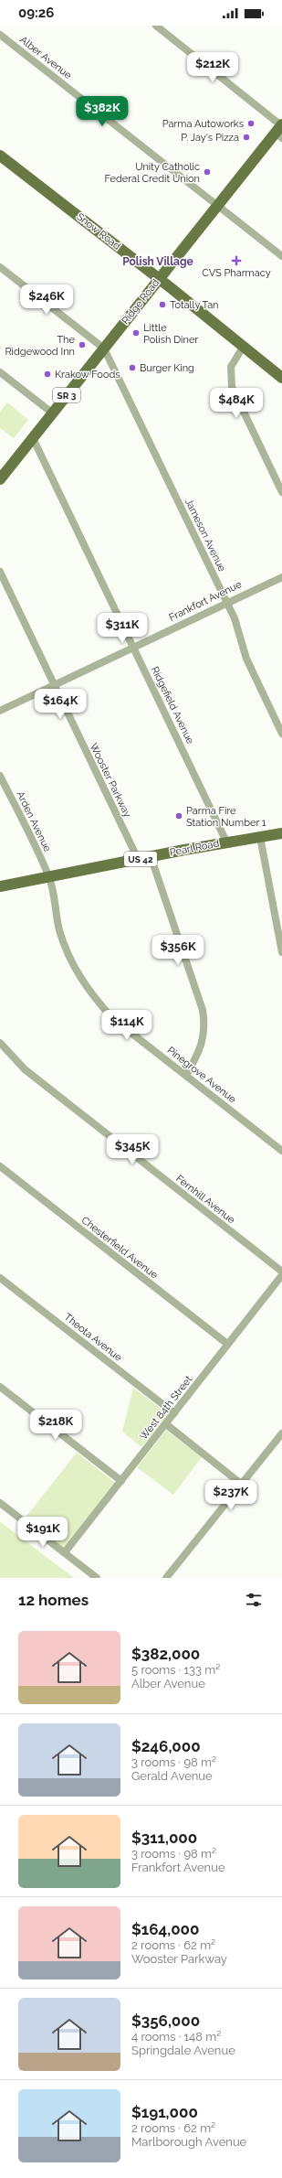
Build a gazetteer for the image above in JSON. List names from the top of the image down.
{
  "streets": {
    "main road": [
      "Snow Road",
      "Ridge Road",
      "SR 3",
      "Pearl Road",
      "US 42"
    ],
    "street": [
      "Alber Avenue",
      "Jameson Avenue",
      "Frankfort Avenue",
      "Ridgefield Avenue",
      "Wooster Parkway",
      "Arden Avenue",
      "Pinegrove Avenue",
      "Fernhill Avenue",
      "Chesterfield Avenue",
      "Theota Avenue",
      "West 84th Street"
    ]
  },
  "crossings": [
    ["Alber Avenue", "Ridge Road"],
    ["Snow Road", "Ridge Road"],
    ["Ridge Road", "Jameson Avenue"],
    ["Ridge Road", "Ridgefield Avenue"],
    ["Jameson Avenue", "Frankfort Avenue"],
    ["Frankfort Avenue", "Ridgefield Avenue"],
    ["Frankfort Avenue", "Wooster Parkway"],
    ["Ridgefield Avenue", "Pearl Road"],
    ["Wooster Parkway", "Pearl Road"],
    ["Arden Avenue", "Pearl Road"],
    ["Arden Avenue", "Pinegrove Avenue"],
    ["Pearl Road", "Pinegrove Avenue"],
    ["Chesterfield Avenue", "West 84th Street"],
    ["Theota Avenue", "West 84th Street"]
  ],
  "districts": ["Polish Village"],
  "places": {
    "other": [
      "Parma Autoworks",
      "P. Jay's Pizza",
      "Unity Catholic Federal Credit Union",
      "Totally Tan",
      "Little Polish Diner",
      "The Ridgewood Inn",
      "Burger King",
      "Krakow Foods",
      "Parma Fire Station Number 1"
    ],
    "health": ["CVS Pharmacy"]
  },
  "page": {
    "status": "09:26",
    "price": [
      "$212K",
      "$382K",
      "$246K",
      "$484K",
      "$311K",
      "$164K",
      "$356K",
      "$114K",
      "$345K",
      "$218K",
      "$237K",
      "$191K"
    ],
    "heading": "12 homes",
    "list": [
      {
        "name": "$382,000",
        "note": "5 rooms · 133 m² · Alber Avenue"
      },
      {
        "name": "$246,000",
        "note": "3 rooms · 98 m² · Gerald Avenue"
      },
      {
        "name": "$311,000",
        "note": "3 rooms · 98 m² · Frankfort Avenue"
      },
      {
        "name": "$164,000",
        "note": "2 rooms · 62 m² · Wooster Parkway"
      },
      {
        "name": "$356,000",
        "note": "4 rooms · 148 m² · Springdale Avenue"
      },
      {
        "name": "$191,000",
        "note": "2 rooms · 62 m² · Marlborough Avenue"
      }
    ]
  }
}
